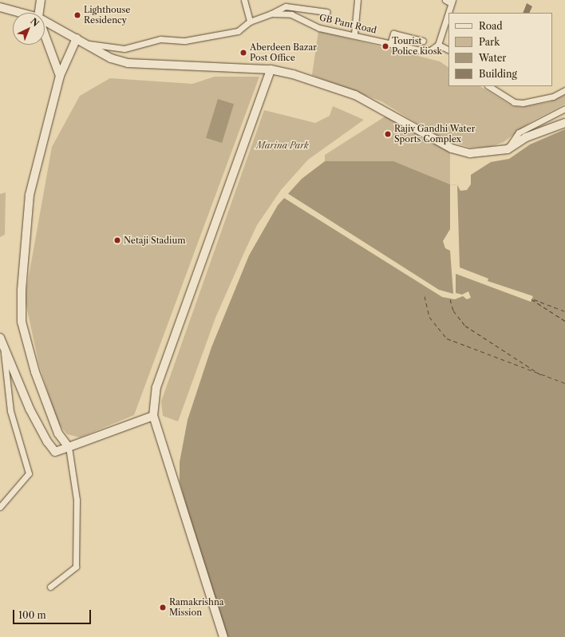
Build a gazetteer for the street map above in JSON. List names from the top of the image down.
{
  "streets": {
    "street": ["GB Pant Road"]
  },
  "parks": ["Marina Park"],
  "places": [
    "Lighthouse Residency",
    "Tourist Police kiosk",
    "Aberdeen Bazar Post Office",
    "Rajiv Gandhi Water Sports Complex",
    "Netaji Stadium",
    "Ramakrishna Mission"
  ],
  "legend": [
    "Road",
    "Park",
    "Water",
    "Building"
  ],
  "scale_bar": "100 m",
  "north": "top right"
}
